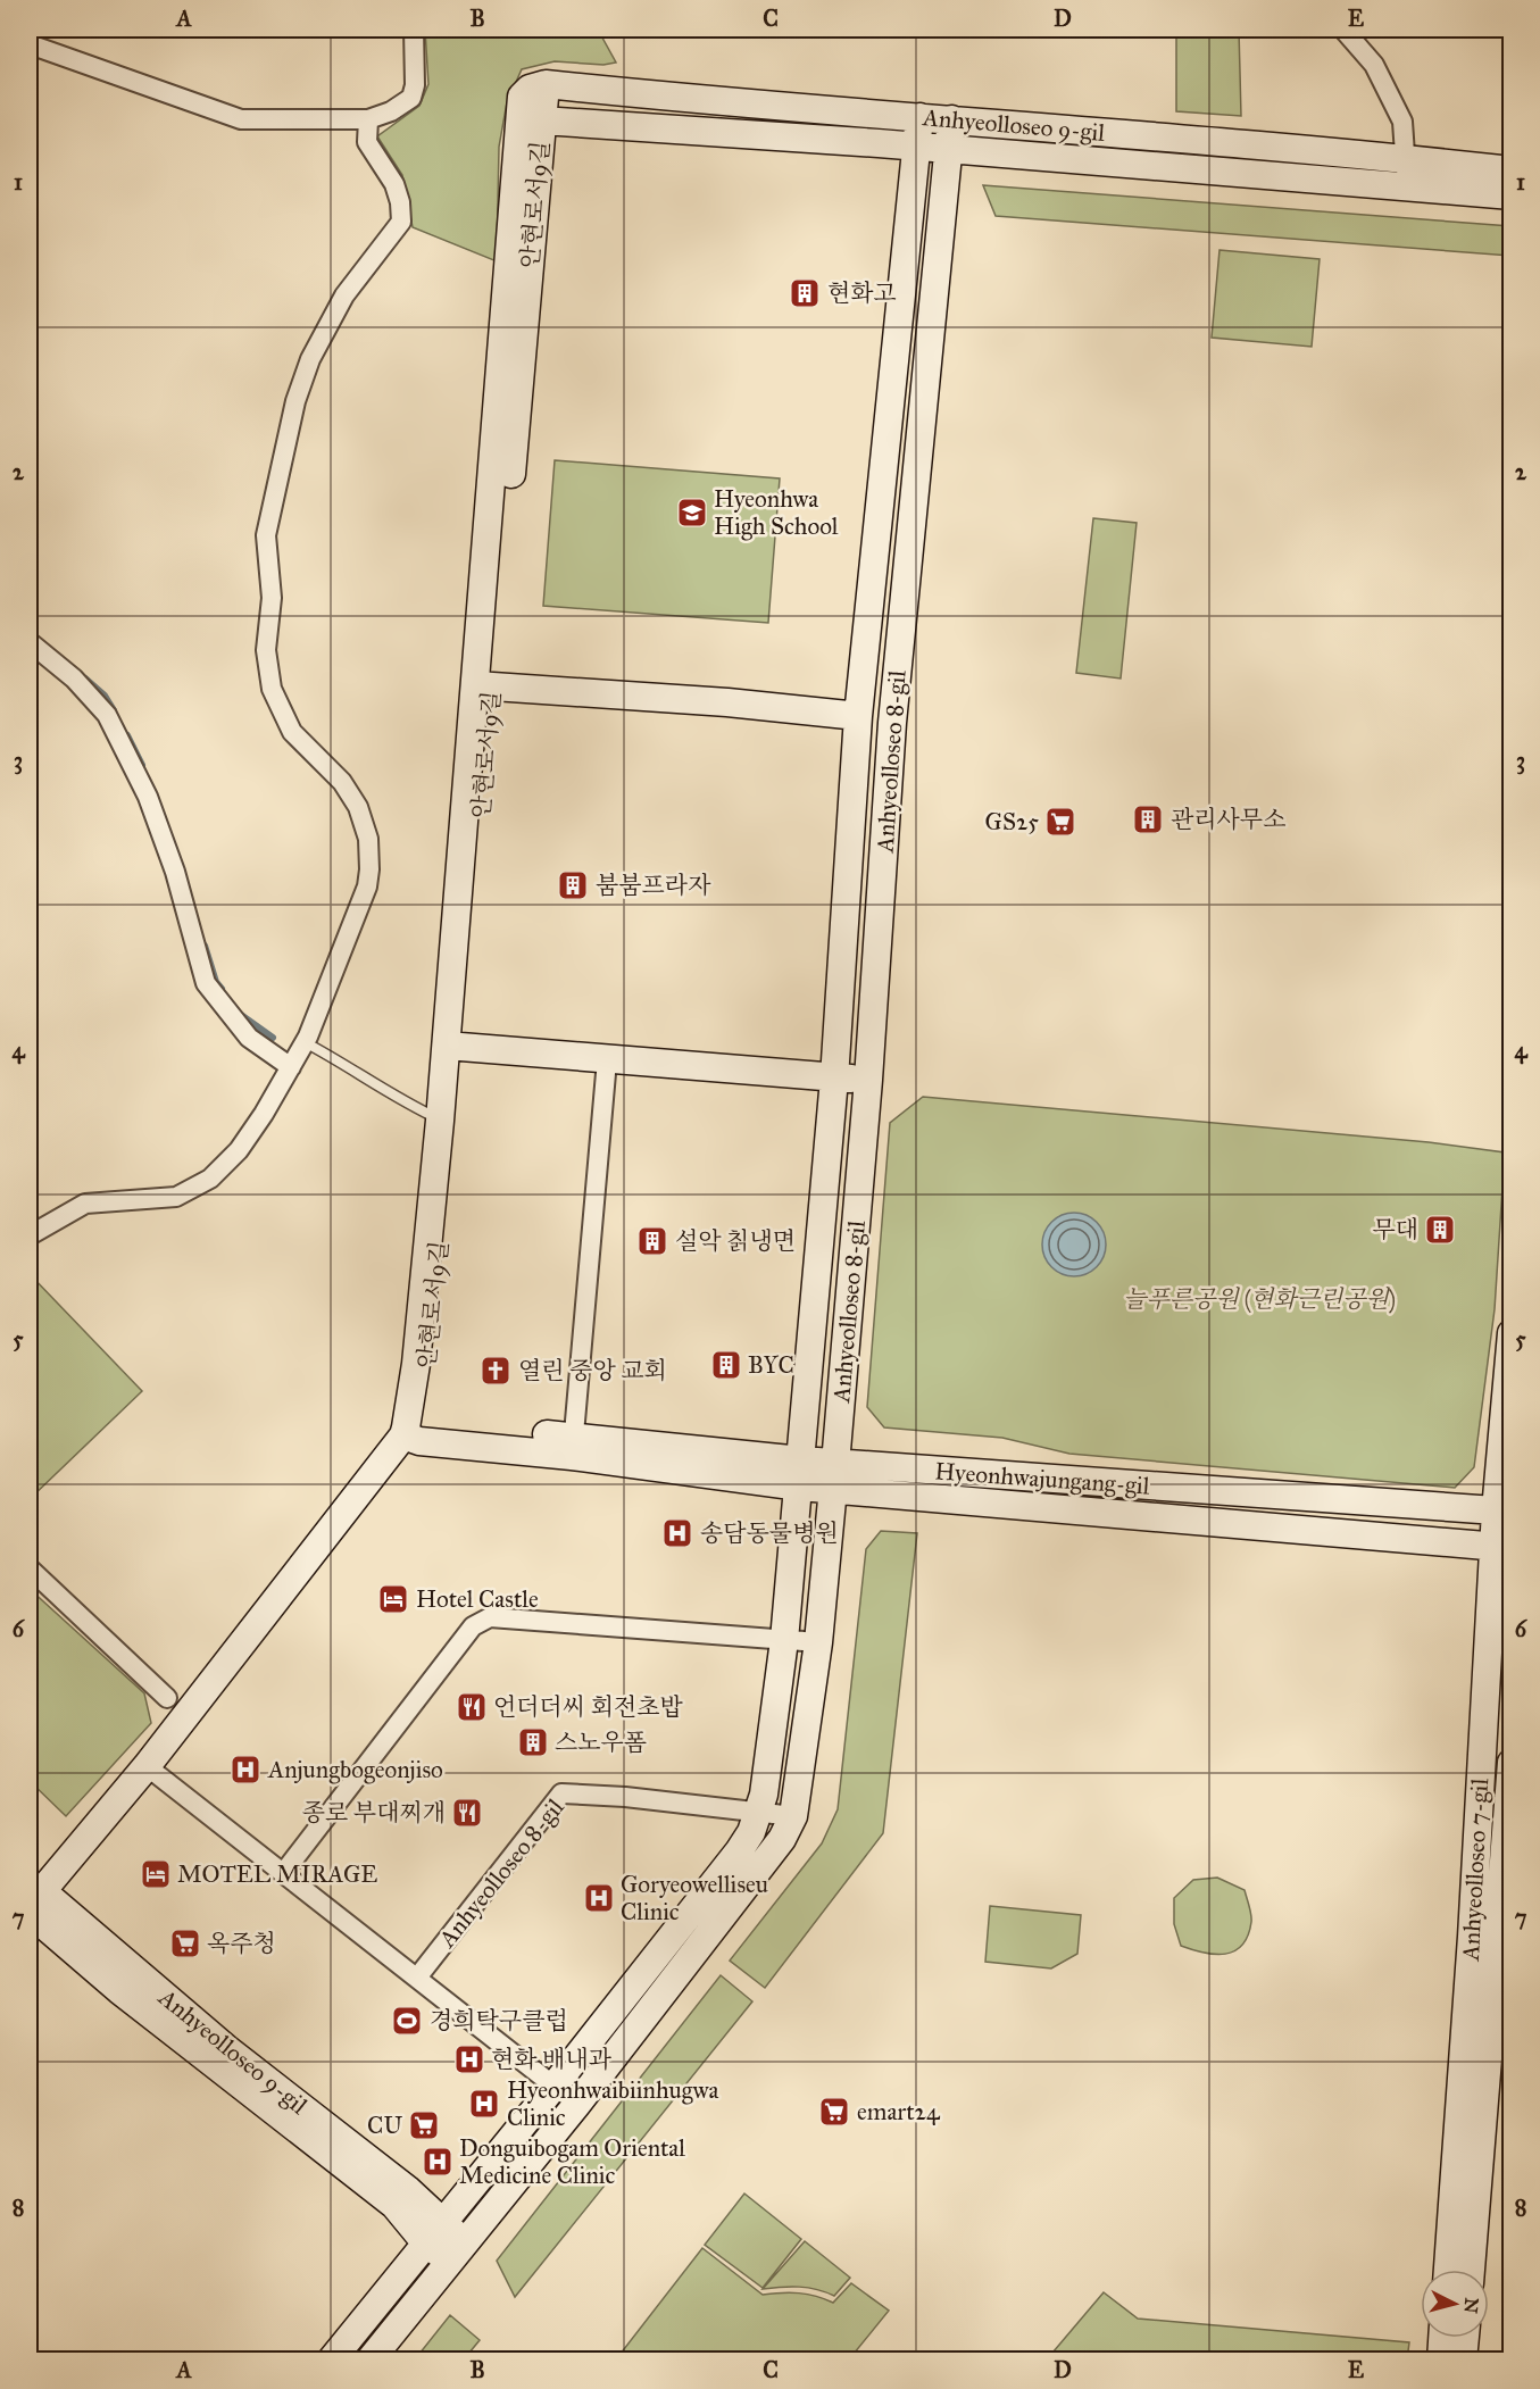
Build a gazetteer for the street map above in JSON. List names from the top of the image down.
{
  "streets": {
    "street": [
      "Anhyeolloseo 9-gil",
      "안현로서9길",
      "Anhyeolloseo 8-gil",
      "Hyeonhwajungang-gil",
      "Anhyeolloseo 7-gil"
    ]
  },
  "crossings": [
    ["Anhyeolloseo 9-gil", "안현로서9길"],
    ["Anhyeolloseo 9-gil", "Anhyeolloseo 8-gil"],
    ["안현로서9길", "Anhyeolloseo 8-gil"],
    ["안현로서9길", "Hyeonhwajungang-gil"],
    ["Anhyeolloseo 8-gil", "Hyeonhwajungang-gil"],
    ["Hyeonhwajungang-gil", "Anhyeolloseo 7-gil"]
  ],
  "parks": ["늘푸른공원 (현화근린공원)"],
  "places": {
    "building": [
      "현화고",
      "관리사무소",
      "붐붐프라자",
      "무대",
      "설악 칡냉면",
      "BYC",
      "스노우폼"
    ],
    "school or university": ["Hyeonhwa High School"],
    "supermarket": [
      "GS25",
      "옥주청",
      "emart24",
      "CU"
    ],
    "church": ["열린 중앙 교회"],
    "hospital": [
      "송담동물병원",
      "Anjungbogeonjiso",
      "Goryeowelliseu Clinic",
      "현화 배내과",
      "Hyeonhwaibiinhugwa Clinic",
      "Donguibogam Oriental Medicine Clinic"
    ],
    "hotel": ["Hotel Castle", "MOTEL MIRAGE"],
    "restaurant": ["언더더씨 회전초밥", "종로 부대찌개"],
    "sports": ["경희탁구클럽"]
  },
  "north": "right",
  "grid": {
    "columns": [
      "A",
      "B",
      "C",
      "D",
      "E"
    ],
    "rows": [
      "1",
      "2",
      "3",
      "4",
      "5",
      "6",
      "7",
      "8"
    ]
  }
}
